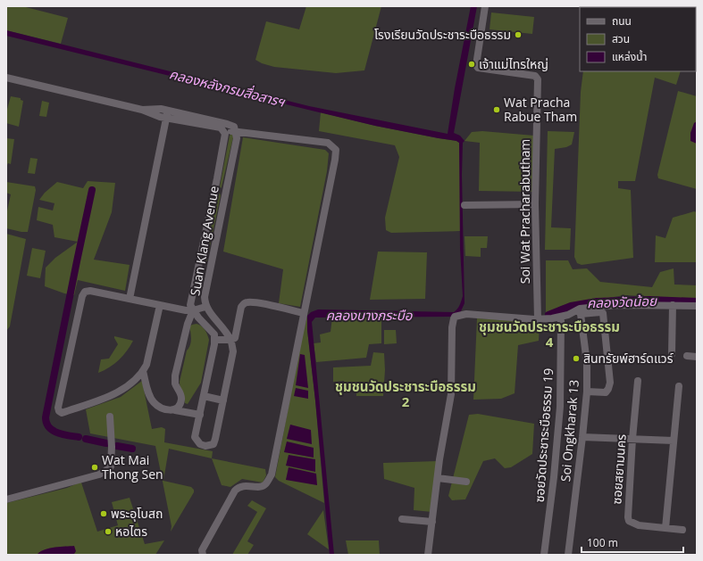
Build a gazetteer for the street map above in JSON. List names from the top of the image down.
{
  "streets": {
    "street": [
      "Soi Wat Pracharabutham",
      "Suan Klang Avenue",
      "Soi Ongkharak 13",
      "ซอยวัดประชาระบือธรรม 19",
      "ซอยสยามนคร"
    ]
  },
  "districts": ["ชุมชนวัดประชาระบือธรรม 4", "ชุมชนวัดประชาระบือธรรม 2"],
  "water": ["คลองหลังกรมสื่อสารฯ", "คลองวัดน้อย", "คลองบางกระบือ"],
  "places": [
    "โรงเรียนวัดประชาระบือธรรม",
    "เจ้าแม่ไทรใหญ่",
    "Wat Pracha Rabue Tham",
    "สินทรัยพ์ฮาร์ดแวร์",
    "Wat Mai Thong Sen",
    "พระอุโบสถ",
    "หอไตร"
  ],
  "legend": ["ถนน", "สวน", "แหล่งน้ำ"],
  "scale_bar": "100 m"
}
